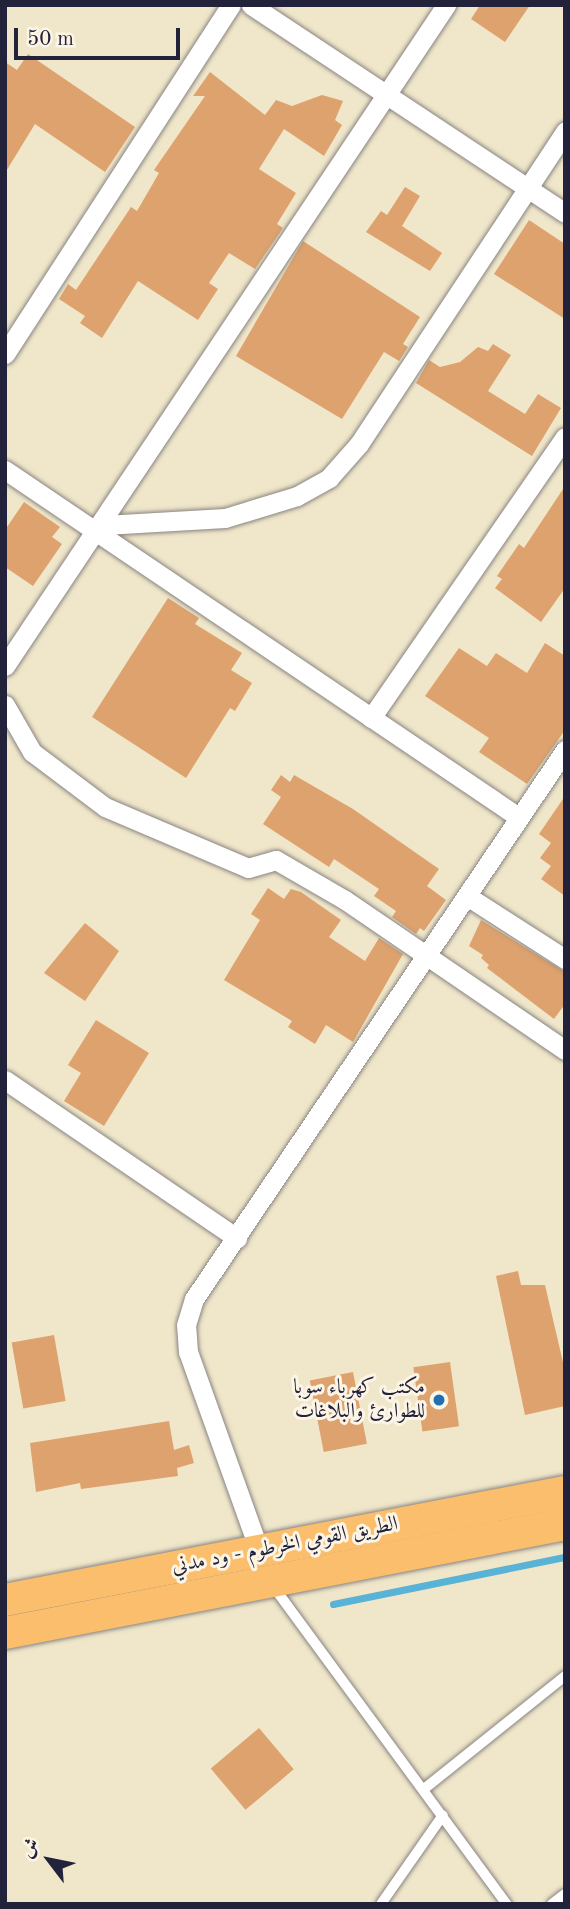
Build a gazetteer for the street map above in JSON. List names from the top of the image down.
{
  "streets": {
    "highway": ["الطريق القومي الخرطوم - ود مدني"]
  },
  "places": ["مكتب كهرباء سوبا للطوارئ والبلاغات"],
  "scale_bar": "50 m",
  "north": "top left"
}
